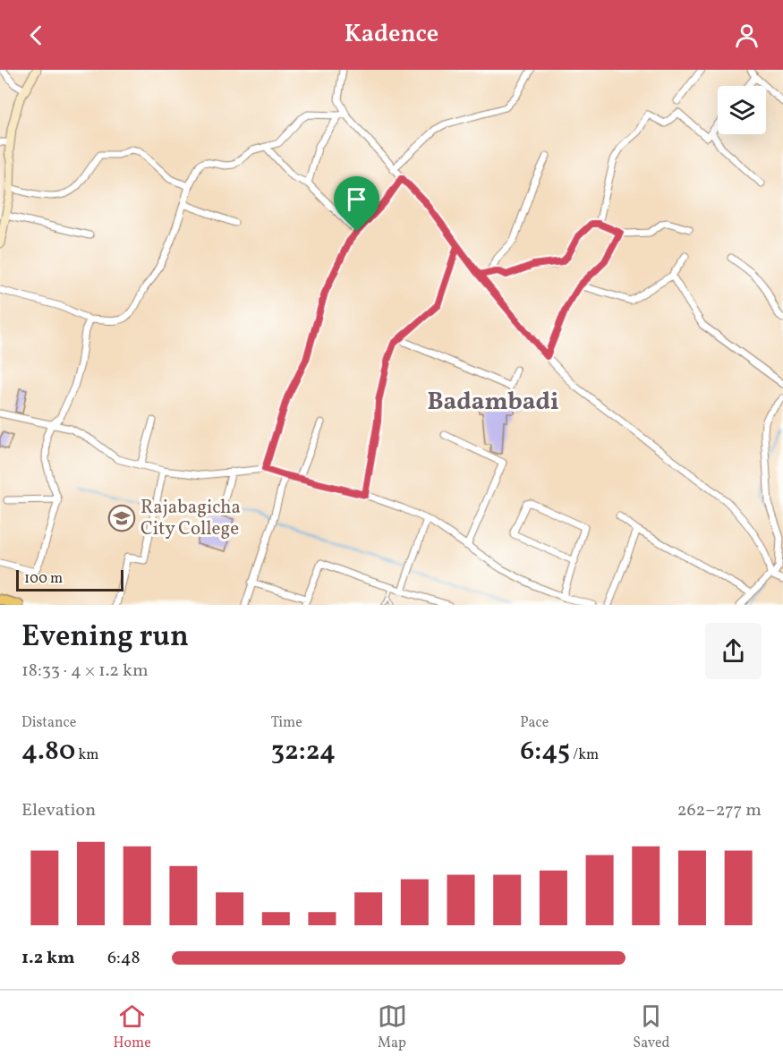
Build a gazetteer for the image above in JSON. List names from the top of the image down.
{
  "districts": ["Badambadi"],
  "places": {
    "school or university": ["Rajabagicha City College"]
  },
  "scale_bar": "100 m",
  "page": {
    "header": "Kadence",
    "scale": "100 m",
    "heading": ["Evening run", "18:33 · 4 × 1.2 km"],
    "stats": [
      ["Distance", "4.80 km"],
      ["Time", "32:24"],
      ["Pace", "6:45 /km"]
    ],
    "chart": ["Elevation", "262–277 m"],
    "list": [
      {
        "name": "1.2 km",
        "note": "6:48"
      }
    ],
    "tabs": ["Home", "Map", "Saved"]
  }
}
